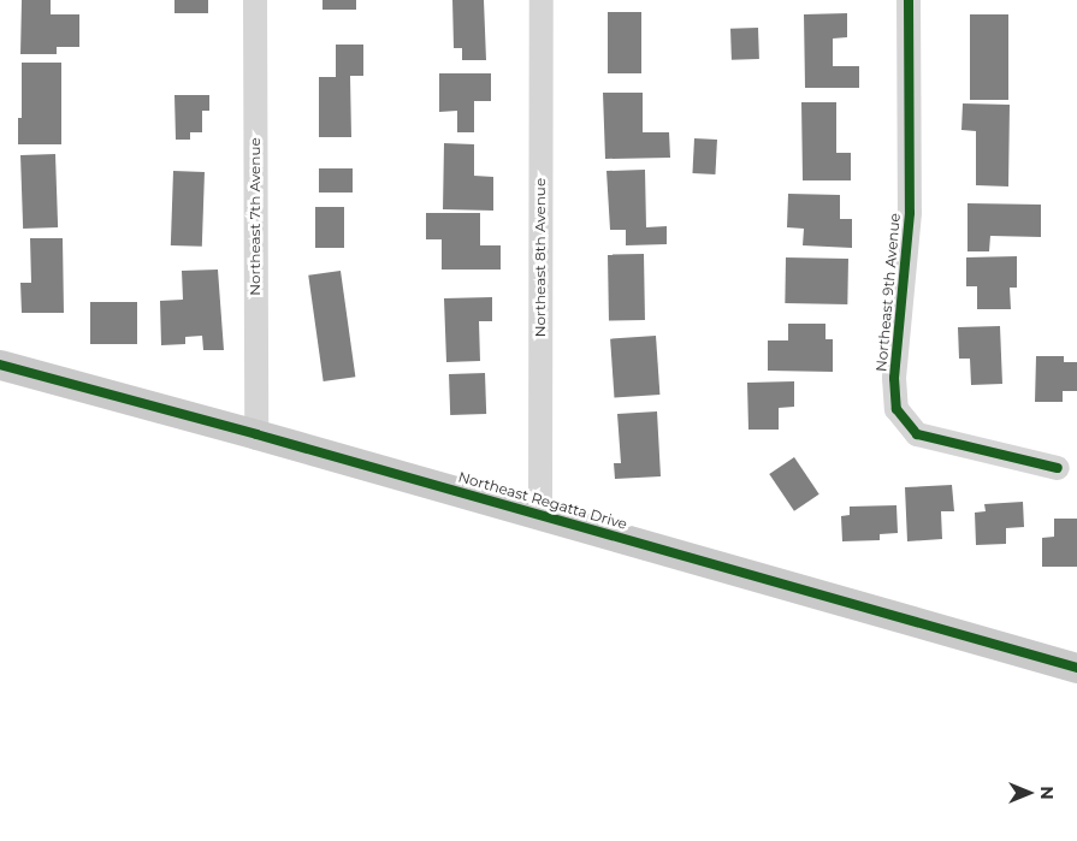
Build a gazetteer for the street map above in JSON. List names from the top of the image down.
{
  "streets": {
    "main road": ["Northeast Regatta Drive"],
    "street": ["Northeast 7th Avenue", "Northeast 8th Avenue", "Northeast 9th Avenue"]
  },
  "crossings": [
    ["Northeast 7th Avenue", "Northeast Regatta Drive"],
    ["Northeast 8th Avenue", "Northeast Regatta Drive"]
  ],
  "north": "right"
}
